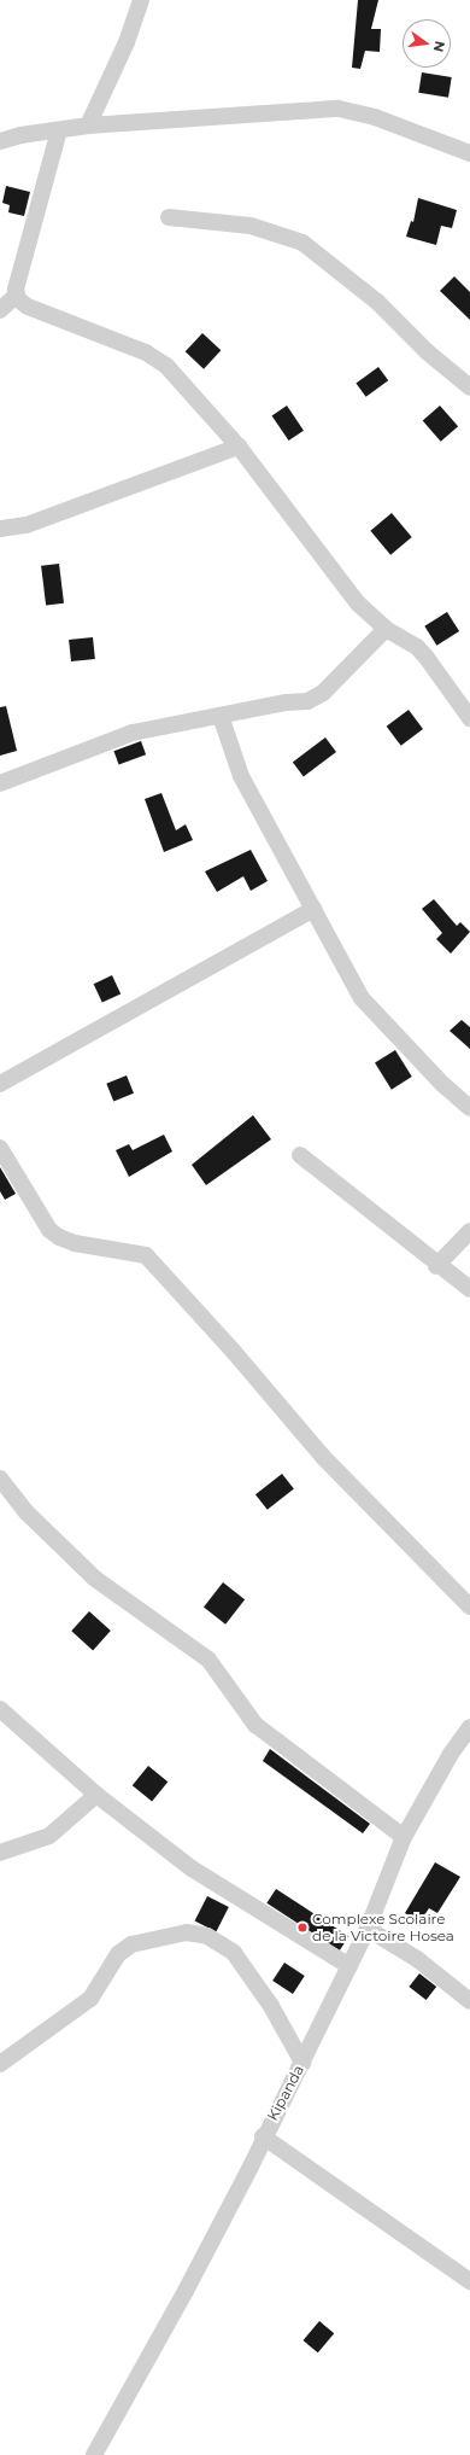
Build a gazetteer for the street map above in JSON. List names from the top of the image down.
{
  "streets": {
    "street": ["Kipanda"]
  },
  "places": ["Complexe Scolaire de la Victoire Hosea"],
  "north": "right"
}
